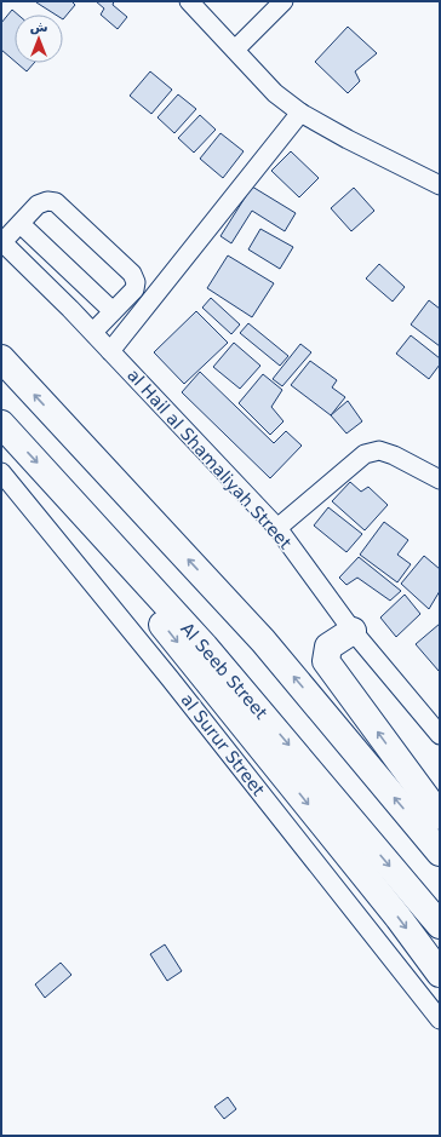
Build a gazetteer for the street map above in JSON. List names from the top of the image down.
{
  "streets": {
    "highway": ["Al Seeb Street"],
    "street": ["al Hail al Shamaliyah Street", "al Surur Street"]
  },
  "north": "top"
}
